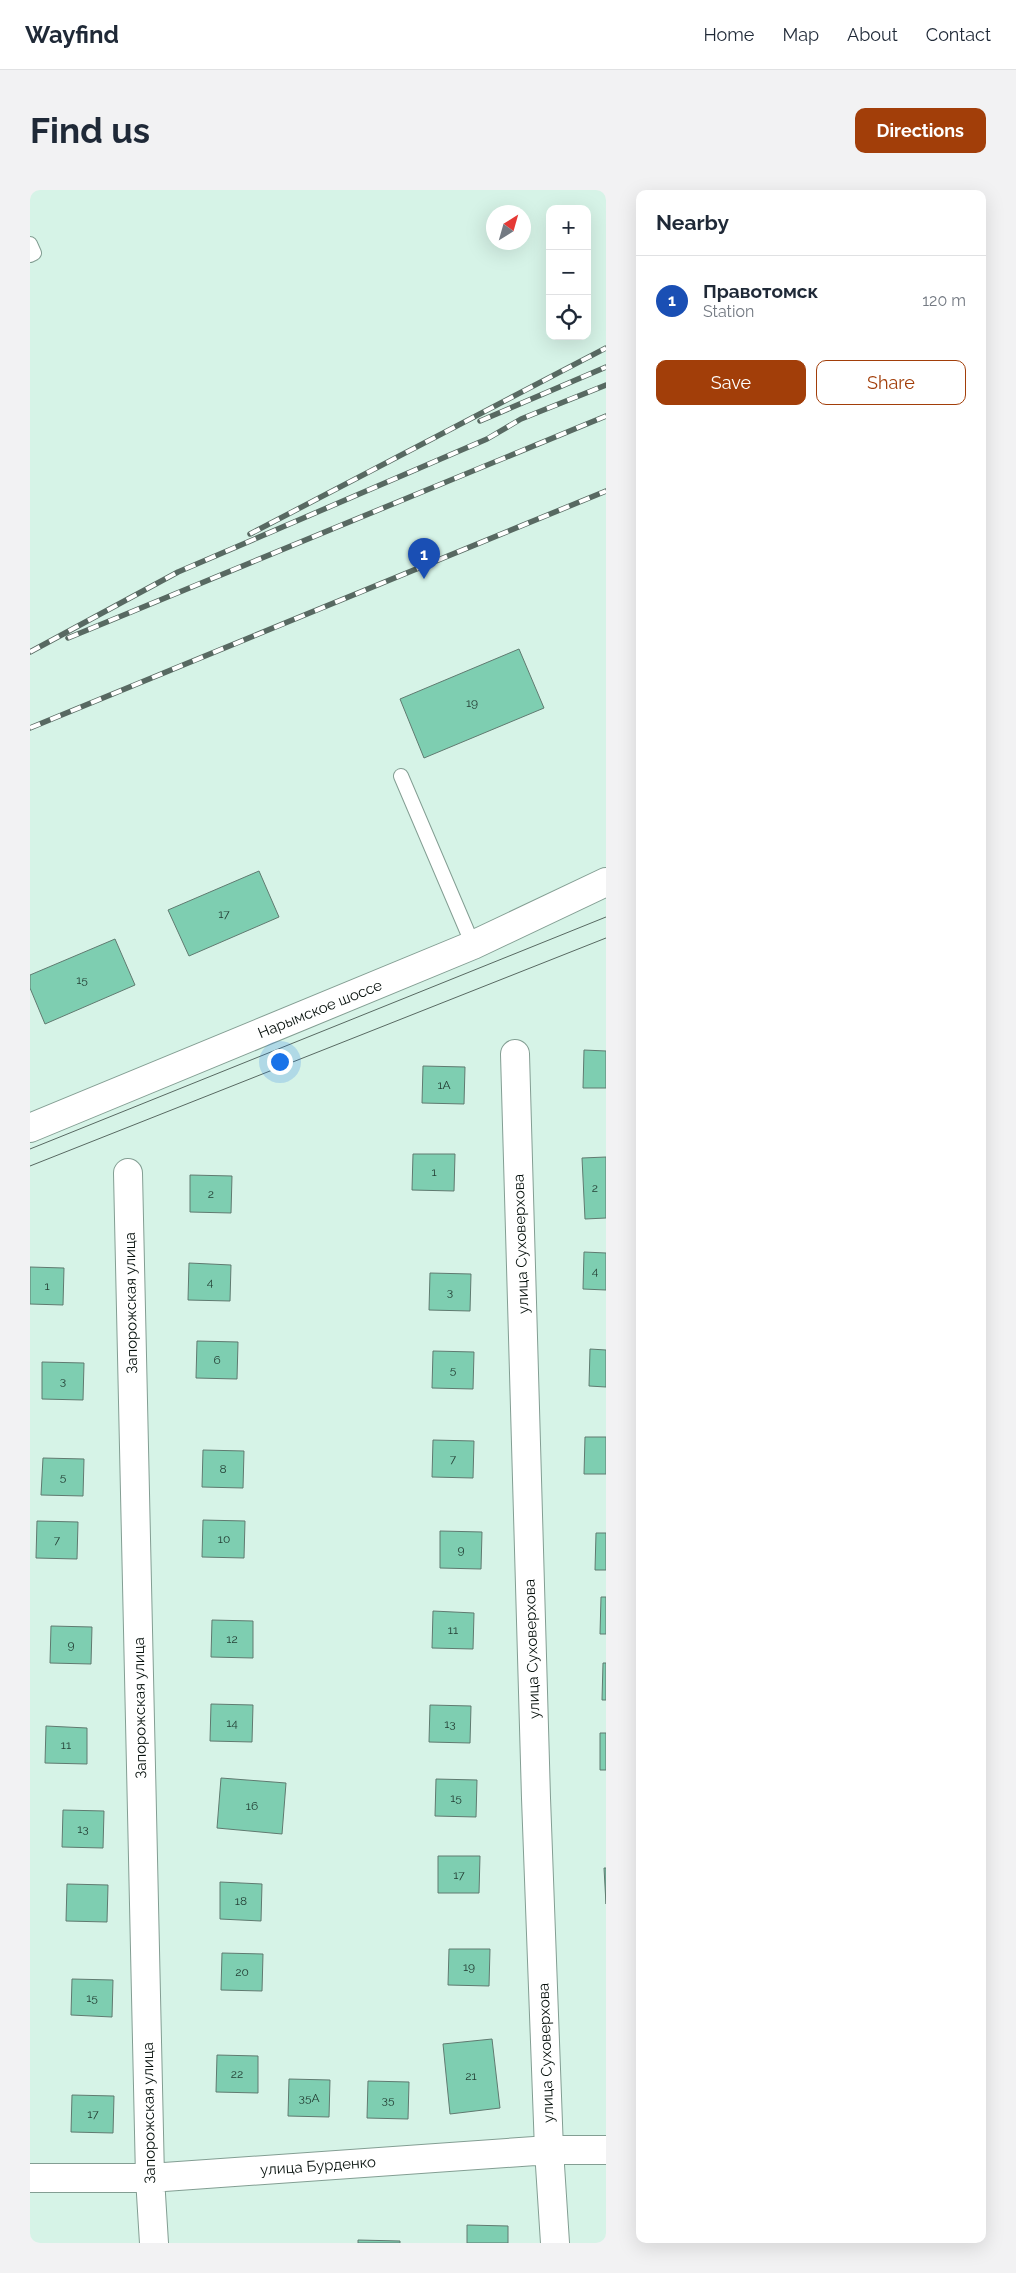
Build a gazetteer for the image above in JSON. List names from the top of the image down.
{
  "streets": {
    "street": [
      "Нарымское шоссе",
      "улица Суховерхова",
      "Запорожская улица",
      "улица Бурденко"
    ]
  },
  "crossings": [
    ["улица Суховерхова", "улица Бурденко"],
    ["Запорожская улица", "улица Бурденко"]
  ],
  "house_numbers": [
    "19",
    "17",
    "15",
    "1А",
    "1",
    "2",
    "2",
    "4",
    "4",
    "1",
    "3",
    "6",
    "5",
    "3",
    "7",
    "8",
    "5",
    "10",
    "7",
    "9",
    "11",
    "12",
    "9",
    "14",
    "13",
    "11",
    "15",
    "16",
    "13",
    "17",
    "18",
    "19",
    "20",
    "15",
    "22",
    "21",
    "35А",
    "35",
    "17"
  ],
  "north": "top right",
  "page": {
    "header": "Wayfind",
    "nav": [
      "Home",
      "Map",
      "About",
      "Contact"
    ],
    "buttons": [
      "Directions",
      ["Save", "Share"]
    ],
    "title": "Find us",
    "heading": "Nearby",
    "map_buttons": ["+", "−"],
    "list": [
      {
        "mark": "1",
        "name": "Правотомск",
        "note": "Station",
        "value": "120 m"
      }
    ],
    "pins": "1"
  }
}
